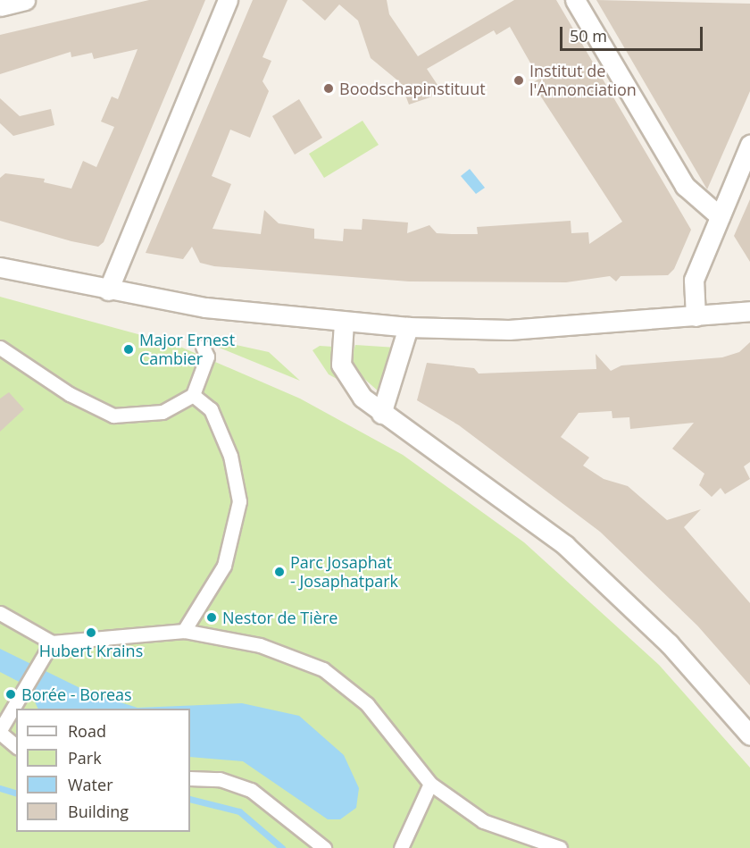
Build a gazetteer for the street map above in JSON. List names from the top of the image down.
{
  "places": [
    "Institut de l'Annonciation",
    "Boodschapinstituut",
    "Major Ernest Cambier",
    "Parc Josaphat - Josaphatpark",
    "Nestor de Tière",
    "Hubert Krains",
    "Borée - Boreas"
  ],
  "legend": [
    "Road",
    "Park",
    "Water",
    "Building"
  ],
  "scale_bar": "50 m"
}
